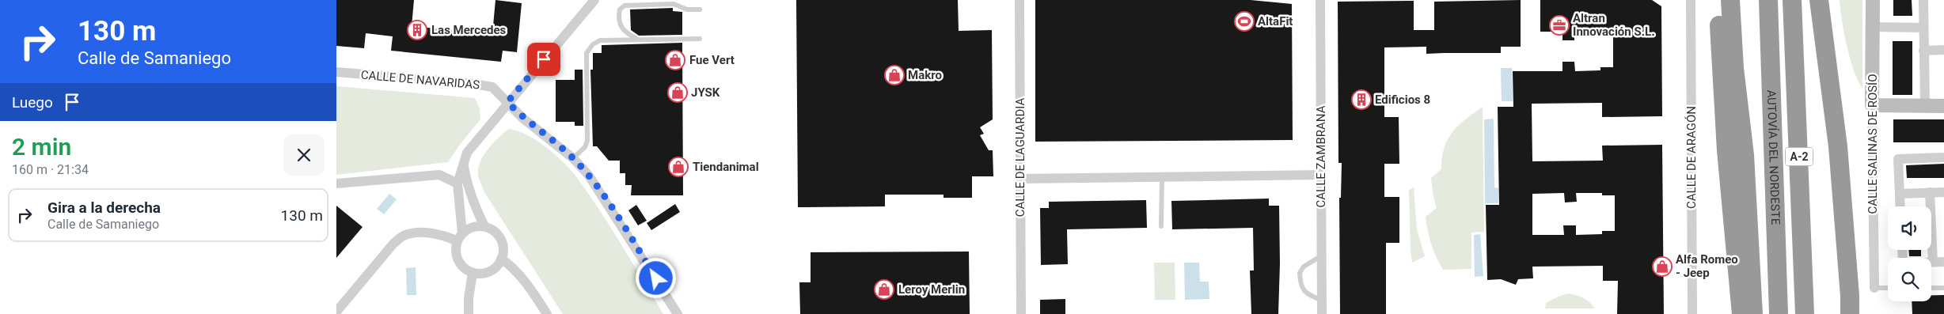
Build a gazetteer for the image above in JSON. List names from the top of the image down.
{
  "streets": {
    "highway": ["A-2", "AUTOVÍA DEL NORDESTE"],
    "street": [
      "CALLE DE NAVARIDAS",
      "CALLE SALINAS DE ROSÍO",
      "CALLE ZAMBRANA",
      "CALLE DE LAGUARDIA",
      "CALLE DE ARAGÓN"
    ]
  },
  "places": {
    "sports": ["AltaFit"],
    "office": ["Altran Innovación S.L."],
    "building": ["Las Mercedes", "Edificios 8"],
    "shop": [
      "Fue Vert",
      "Makro",
      "JYSK",
      "Tiendanimal",
      "Alfa Romeo - Jeep",
      "Leroy Merlin"
    ]
  },
  "page": {
    "turn": ["130 m", "Calle de Samaniego"],
    "then": "Luego",
    "heading": ["2 min", "160 m · 21:34"],
    "list": [
      {
        "name": "Gira a la derecha",
        "note": "Calle de Samaniego",
        "value": "130 m"
      }
    ]
  }
}
